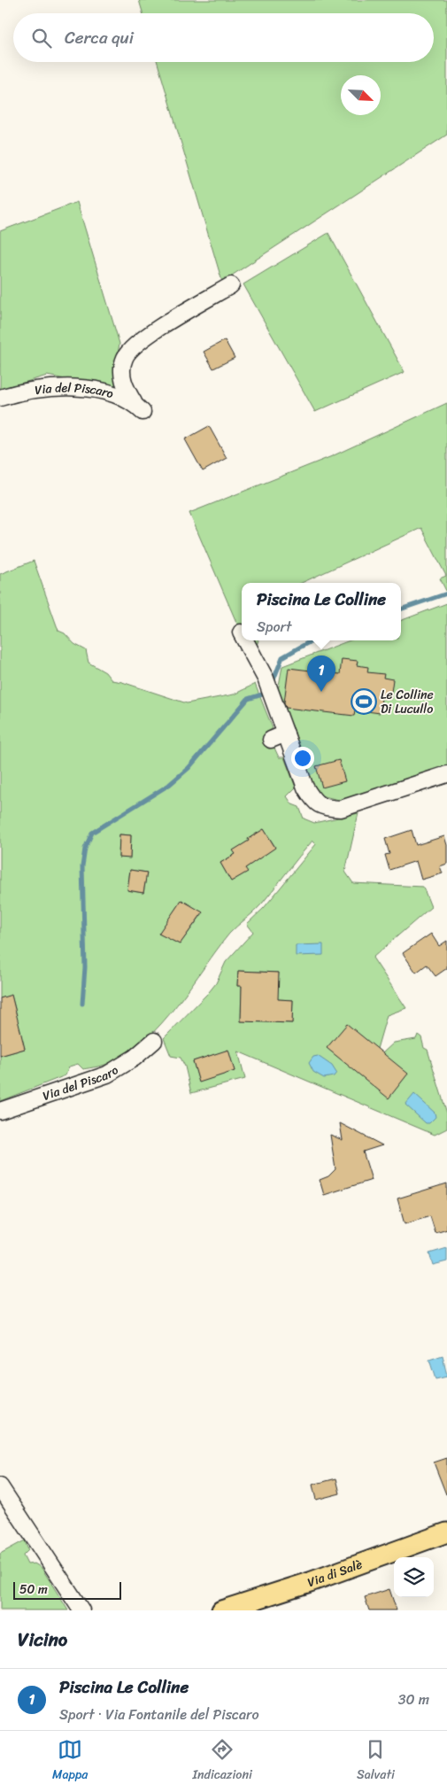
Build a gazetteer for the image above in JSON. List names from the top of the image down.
{
  "streets": {
    "main road": ["Via di Salè"],
    "street": ["Via del Piscaro"]
  },
  "places": {
    "sports": ["Le Colline Di Lucullo"]
  },
  "scale_bar": "50 m",
  "north": "bottom right",
  "page": {
    "search": "Cerca qui",
    "popup": ["Piscina Le Colline", "Sport"],
    "pins": "1",
    "scale": "50 m",
    "heading": "Vicino",
    "list": [
      {
        "mark": "1",
        "name": "Piscina Le Colline",
        "note": "Sport · Via Fontanile del Piscaro",
        "value": "30 m"
      }
    ],
    "nav": ["Mappa", "Indicazioni", "Salvati"]
  }
}
